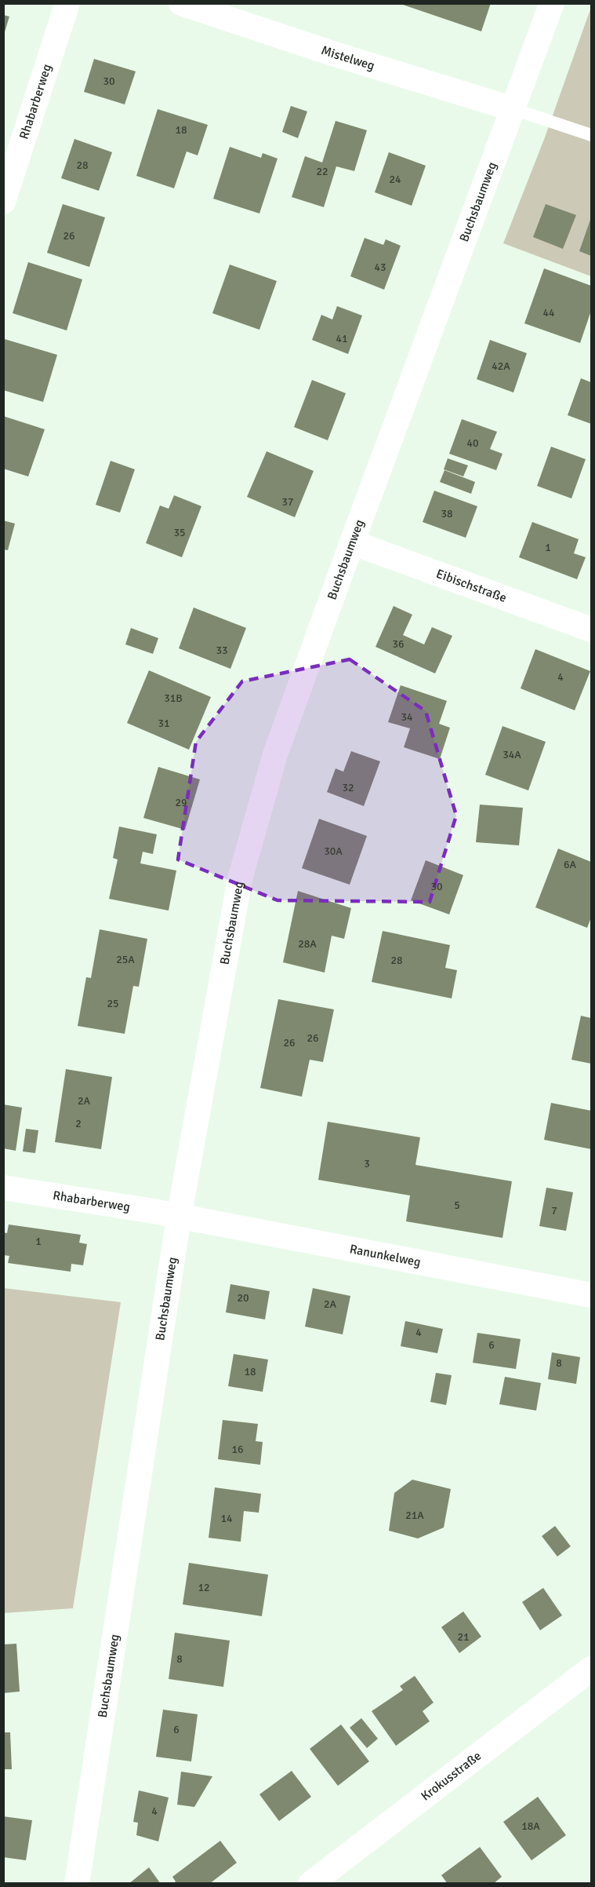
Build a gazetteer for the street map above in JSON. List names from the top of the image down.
{
  "streets": {
    "street": [
      "Mistelweg",
      "Rhabarberweg",
      "Buchsbaumweg",
      "Eibischstraße",
      "Ranunkelweg",
      "Krokusstraße"
    ]
  },
  "crossings": [
    ["Mistelweg", "Buchsbaumweg"],
    ["Rhabarberweg", "Buchsbaumweg"],
    ["Rhabarberweg", "Ranunkelweg"],
    ["Buchsbaumweg", "Eibischstraße"],
    ["Buchsbaumweg", "Ranunkelweg"]
  ],
  "house_numbers": [
    "30",
    "18",
    "28",
    "22",
    "24",
    "26",
    "43",
    "44",
    "41",
    "42A",
    "40",
    "37",
    "38",
    "35",
    "1",
    "36",
    "33",
    "4",
    "31B",
    "34",
    "31",
    "34A",
    "32",
    "29",
    "30A",
    "6A",
    "30",
    "28A",
    "25A",
    "28",
    "25",
    "26",
    "26",
    "2A",
    "2",
    "3",
    "5",
    "7",
    "1",
    "20",
    "2A",
    "4",
    "6",
    "8",
    "18",
    "16",
    "21A",
    "14",
    "12",
    "21",
    "8",
    "6",
    "4",
    "18A"
  ]
}
